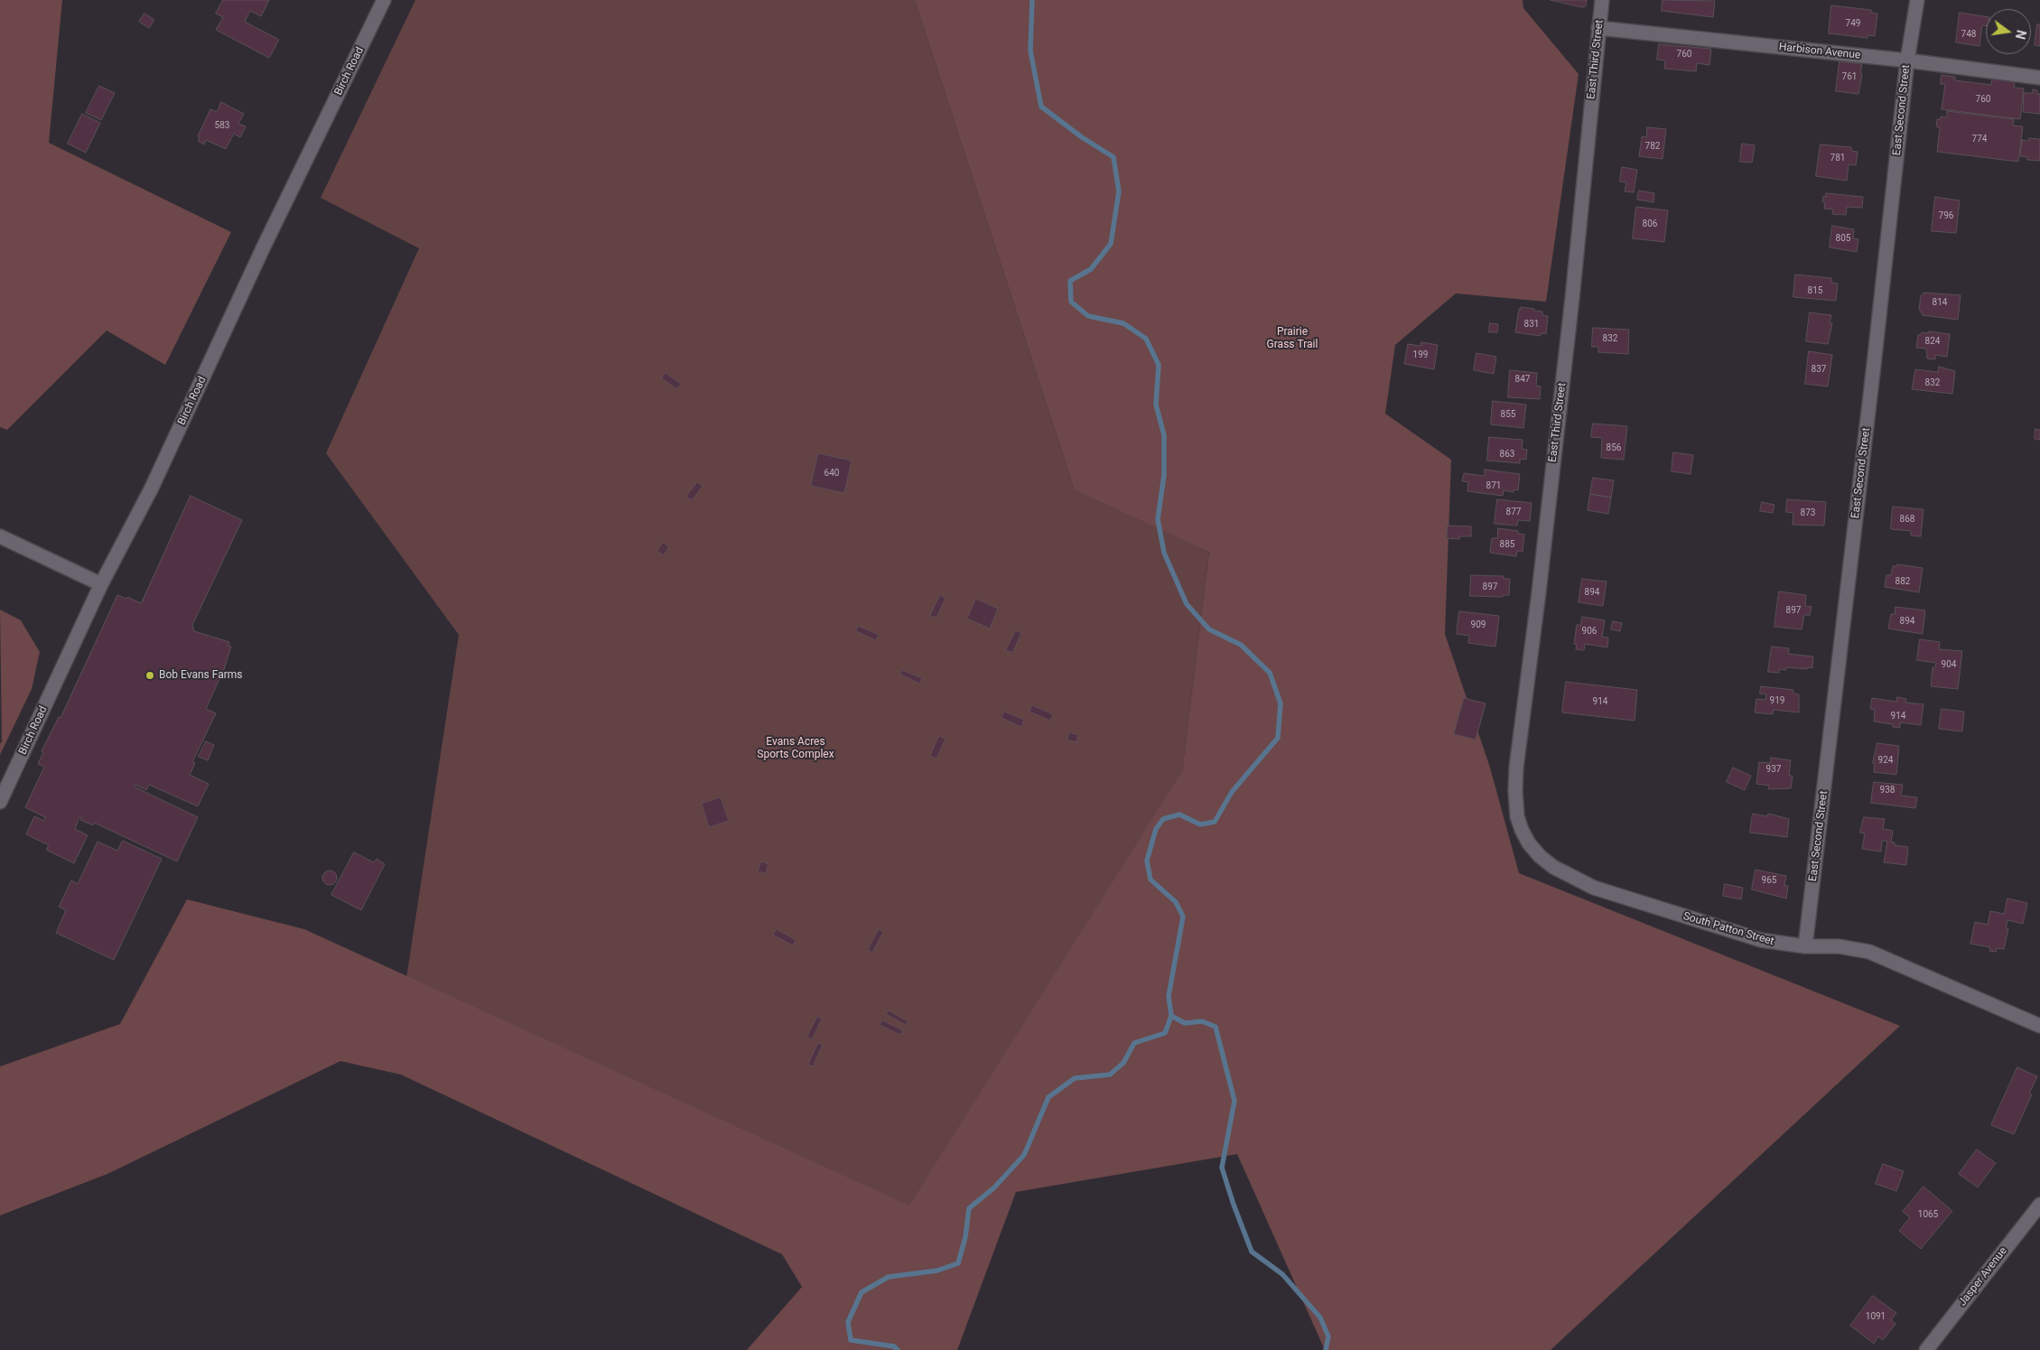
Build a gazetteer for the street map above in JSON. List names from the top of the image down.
{
  "streets": {
    "street": [
      "Harbison Avenue",
      "East Third Street",
      "Birch Road",
      "East Second Street",
      "South Patton Street",
      "Jasper Avenue"
    ]
  },
  "crossings": [
    ["Harbison Avenue", "East Third Street"],
    ["Harbison Avenue", "East Second Street"],
    ["East Third Street", "South Patton Street"],
    ["East Second Street", "South Patton Street"]
  ],
  "parks": ["Prairie Grass Trail", "Evans Acres Sports Complex"],
  "places": ["Bob Evans Farms"],
  "house_numbers": [
    "749",
    "748",
    "760",
    "761",
    "760",
    "583",
    "774",
    "782",
    "781",
    "796",
    "806",
    "805",
    "815",
    "814",
    "831",
    "832",
    "824",
    "199",
    "837",
    "847",
    "832",
    "855",
    "856",
    "863",
    "640",
    "871",
    "877",
    "873",
    "868",
    "885",
    "882",
    "897",
    "894",
    "897",
    "894",
    "909",
    "906",
    "904",
    "919",
    "914",
    "914",
    "924",
    "937",
    "938",
    "965",
    "1065",
    "1091"
  ],
  "north": "right"
}
